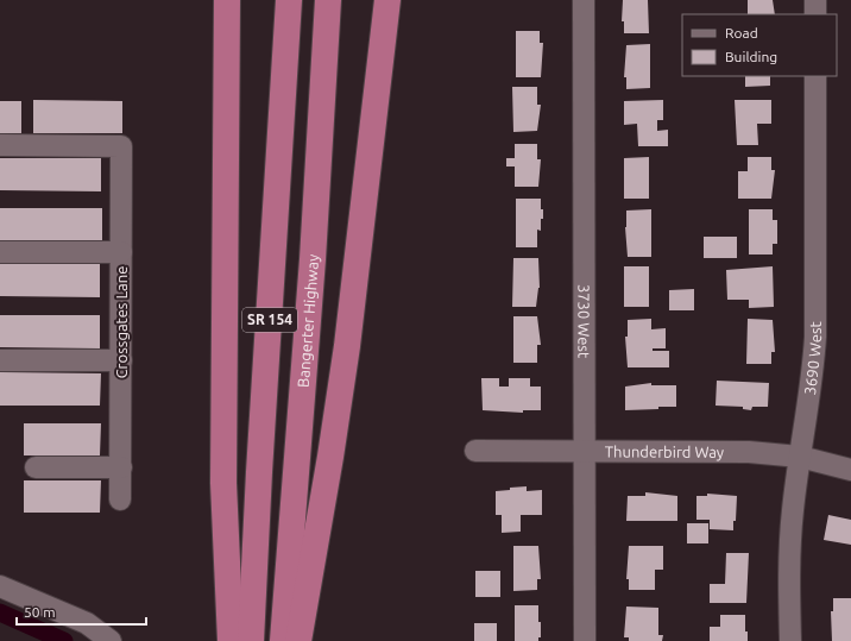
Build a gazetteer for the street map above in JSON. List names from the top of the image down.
{
  "streets": {
    "highway": ["SR 154", "Bangerter Highway"],
    "street": [
      "3730 West",
      "Crossgates Lane",
      "3690 West",
      "Thunderbird Way"
    ]
  },
  "crossings": [
    ["3730 West", "Thunderbird Way"],
    ["3690 West", "Thunderbird Way"]
  ],
  "legend": ["Road", "Building"],
  "scale_bar": "50 m"
}
